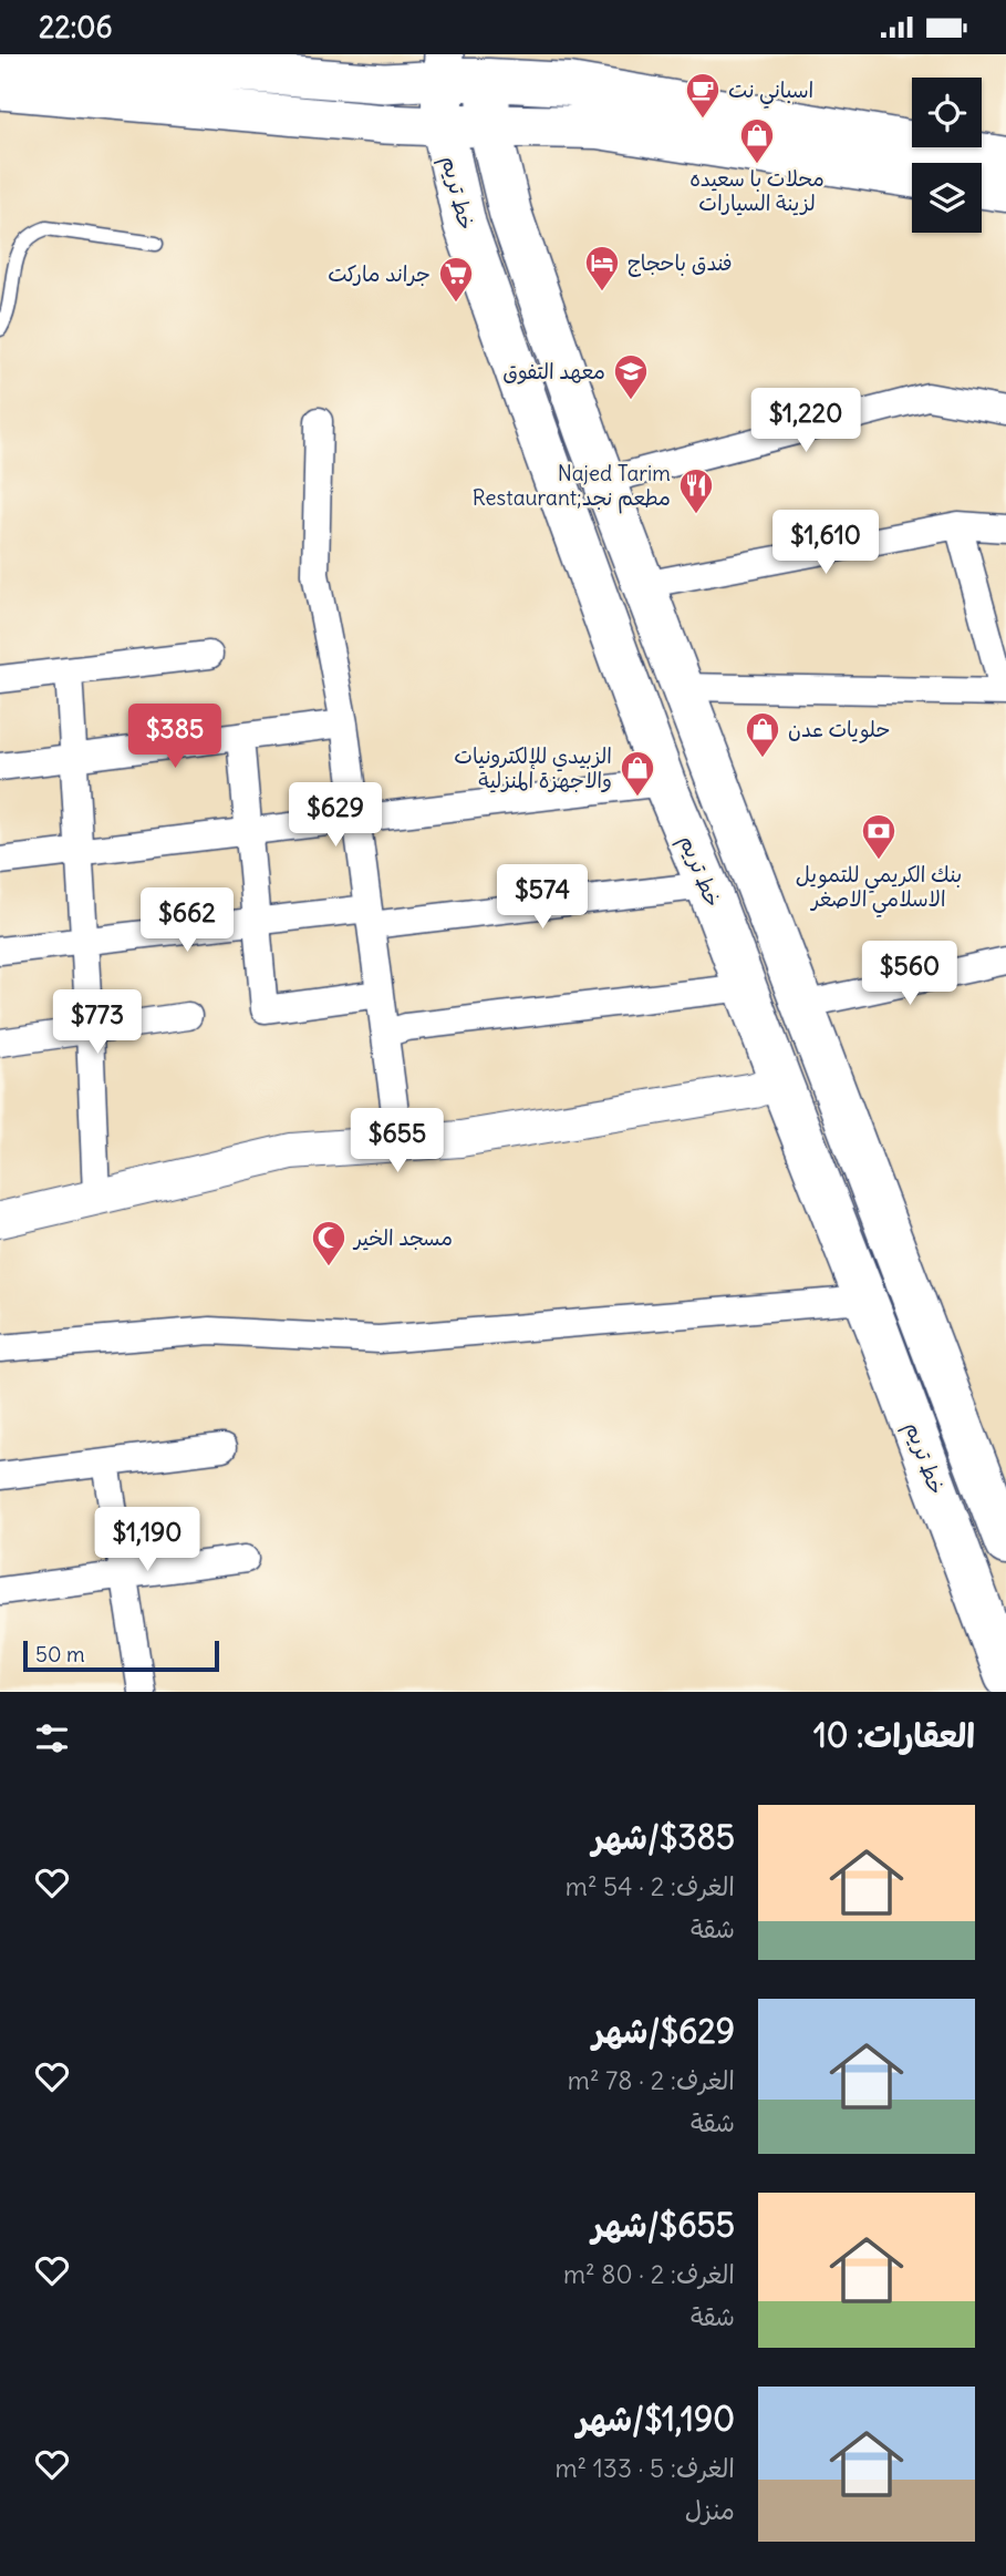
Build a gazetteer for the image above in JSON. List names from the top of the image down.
{
  "streets": {
    "highway": ["خط تريم"]
  },
  "places": {
    "cafe": ["اسباني نت"],
    "shop": ["محلات با سعيده لزينة السيارات", "حلويات عدن", "الزبيدي للإلكترونيات والاجهزة المنزلية"],
    "hotel": ["فندق باحجاج"],
    "supermarket": ["جراند ماركت"],
    "school or university": ["معهد التفوق"],
    "restaurant": ["Najed Tarim Restaurant;مطعم نجد"],
    "bank": ["بنك الكريمي للتمويل الاسلامي الاصغر"],
    "mosque": ["مسجد الخير"]
  },
  "scale_bar": "50 m",
  "page": {
    "status": "22:06",
    "price": [
      "$1,220",
      "$1,610",
      "$385",
      "$629",
      "$574",
      "$662",
      "$560",
      "$773",
      "$655",
      "$1,190"
    ],
    "scale": "50 m",
    "heading": "العقارات: 10",
    "list": [
      {
        "name": "$385/شهر",
        "note": "الغرف: 2 · 54 m² · شقة"
      },
      {
        "name": "$629/شهر",
        "note": "الغرف: 2 · 78 m² · شقة"
      },
      {
        "name": "$655/شهر",
        "note": "الغرف: 2 · 80 m² · شقة"
      },
      {
        "name": "$1,190/شهر",
        "note": "الغرف: 5 · 133 m² · منزل"
      }
    ]
  }
}
